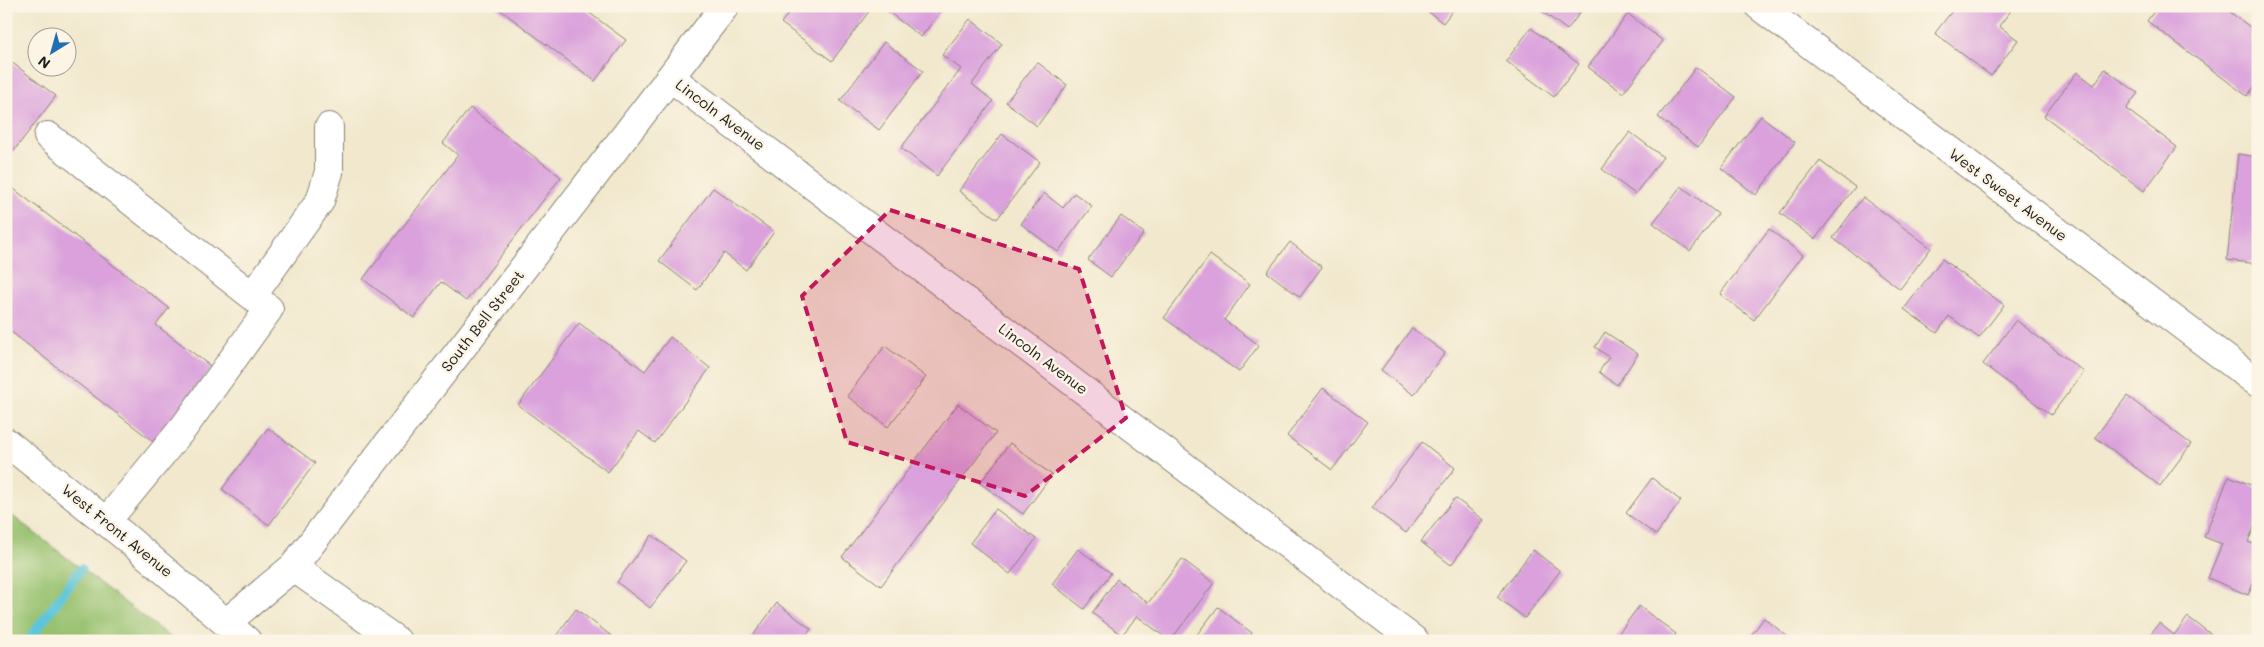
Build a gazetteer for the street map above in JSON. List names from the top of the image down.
{
  "streets": {
    "street": [
      "Lincoln Avenue",
      "West Sweet Avenue",
      "South Bell Street",
      "West Front Avenue"
    ]
  },
  "crossings": [
    ["Lincoln Avenue", "South Bell Street"],
    ["South Bell Street", "West Front Avenue"]
  ],
  "north": "bottom left"
}
